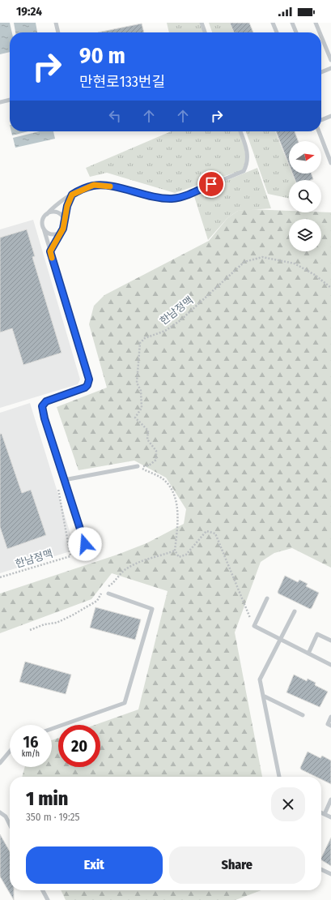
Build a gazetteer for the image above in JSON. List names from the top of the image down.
{
  "streets": {
    "path": ["한남정맥"]
  },
  "north": "right",
  "page": {
    "status": "19:24",
    "turn": ["90 m", "만현로133번길"],
    "speed": "16 km/h",
    "limit": "20",
    "heading": ["1 min", "350 m · 19:25"],
    "buttons": ["Exit", "Share"]
  }
}
